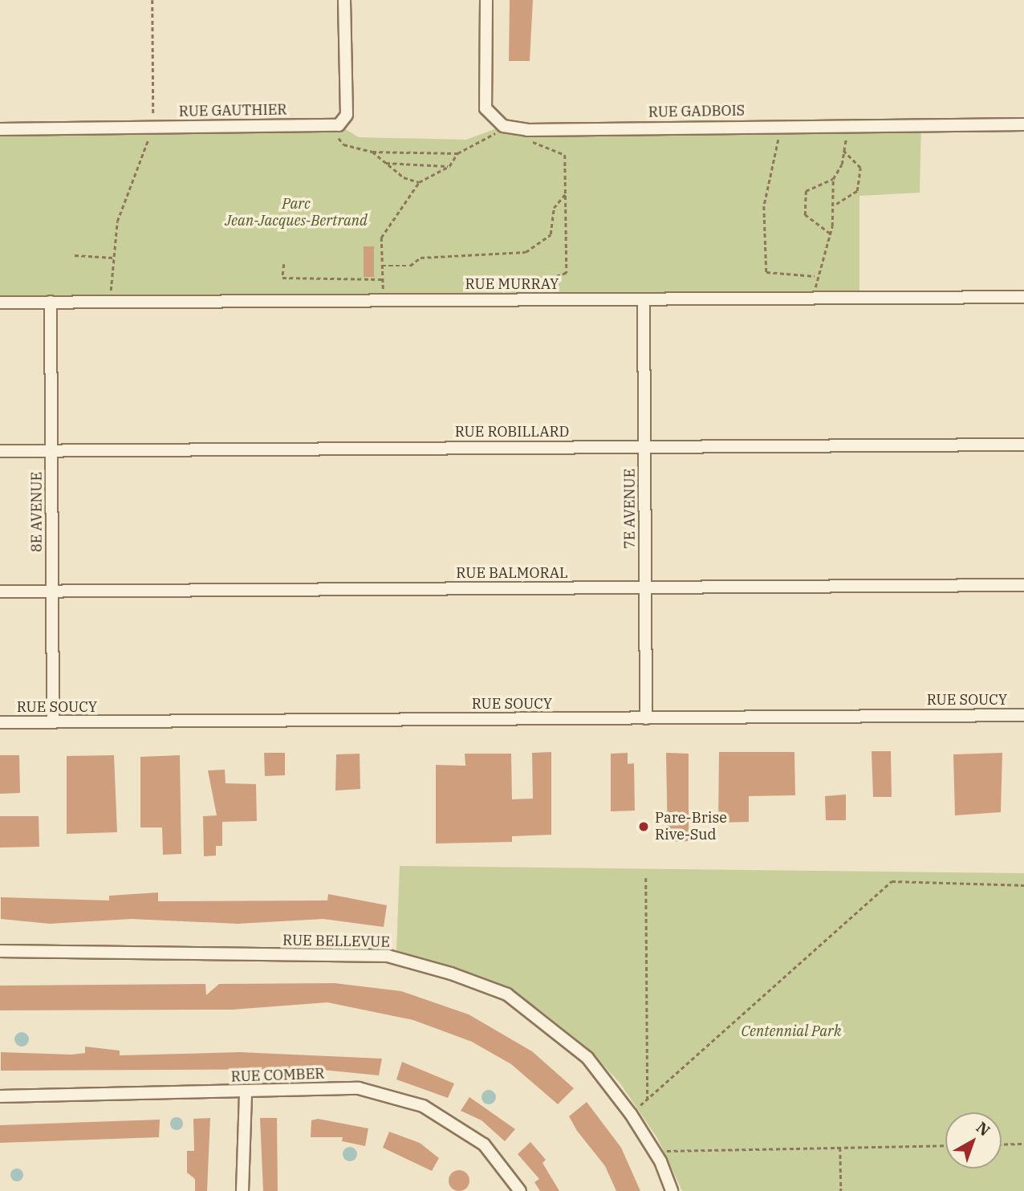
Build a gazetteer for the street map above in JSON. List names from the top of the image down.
{
  "streets": {
    "street": [
      "RUE GAUTHIER",
      "RUE GADBOIS",
      "RUE MURRAY",
      "RUE ROBILLARD",
      "7E AVENUE",
      "8E AVENUE",
      "RUE BALMORAL",
      "RUE SOUCY",
      "RUE BELLEVUE",
      "RUE COMBER"
    ]
  },
  "crossings": [
    ["RUE MURRAY", "7E AVENUE"],
    ["RUE MURRAY", "8E AVENUE"],
    ["RUE ROBILLARD", "7E AVENUE"],
    ["RUE ROBILLARD", "8E AVENUE"],
    ["7E AVENUE", "RUE BALMORAL"],
    ["7E AVENUE", "RUE SOUCY"],
    ["8E AVENUE", "RUE BALMORAL"],
    ["8E AVENUE", "RUE SOUCY"]
  ],
  "parks": ["Parc Jean-Jacques-Bertrand", "Centennial Park"],
  "places": ["Pare-Brise Rive-Sud"],
  "north": "top right"
}
